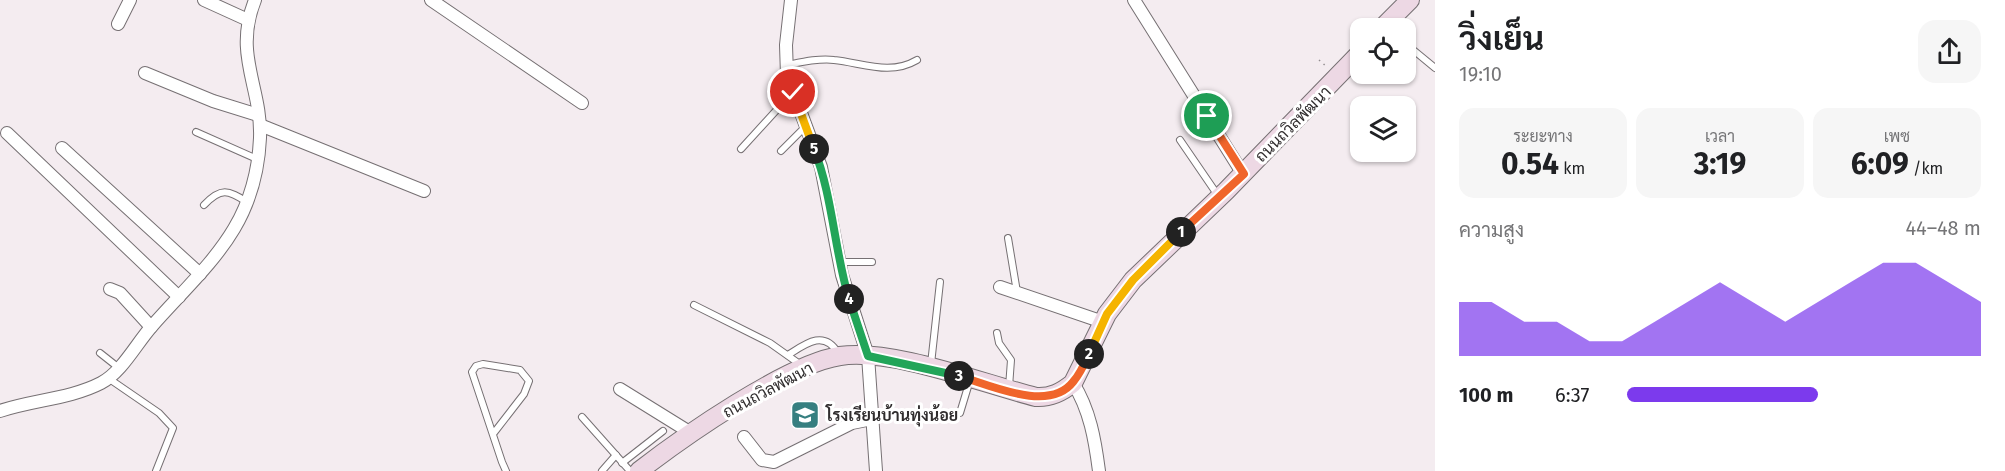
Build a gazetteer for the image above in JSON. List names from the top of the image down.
{
  "streets": {
    "street": ["ถนนถวิลพัฒนา"]
  },
  "places": {
    "school or university": ["โรงเรียนบ้านทุ่งน้อย"]
  },
  "page": {
    "heading": ["วิ่งเย็น", "19:10"],
    "stats": [
      ["ระยะทาง", "0.54 km"],
      ["เวลา", "3:19"],
      ["เพซ", "6:09 /km"]
    ],
    "pins": [
      "5",
      "1",
      "4",
      "2",
      "3"
    ],
    "chart": ["ความสูง", "44–48 m"],
    "list": [
      {
        "name": "100 m",
        "note": "6:37"
      }
    ]
  }
}
